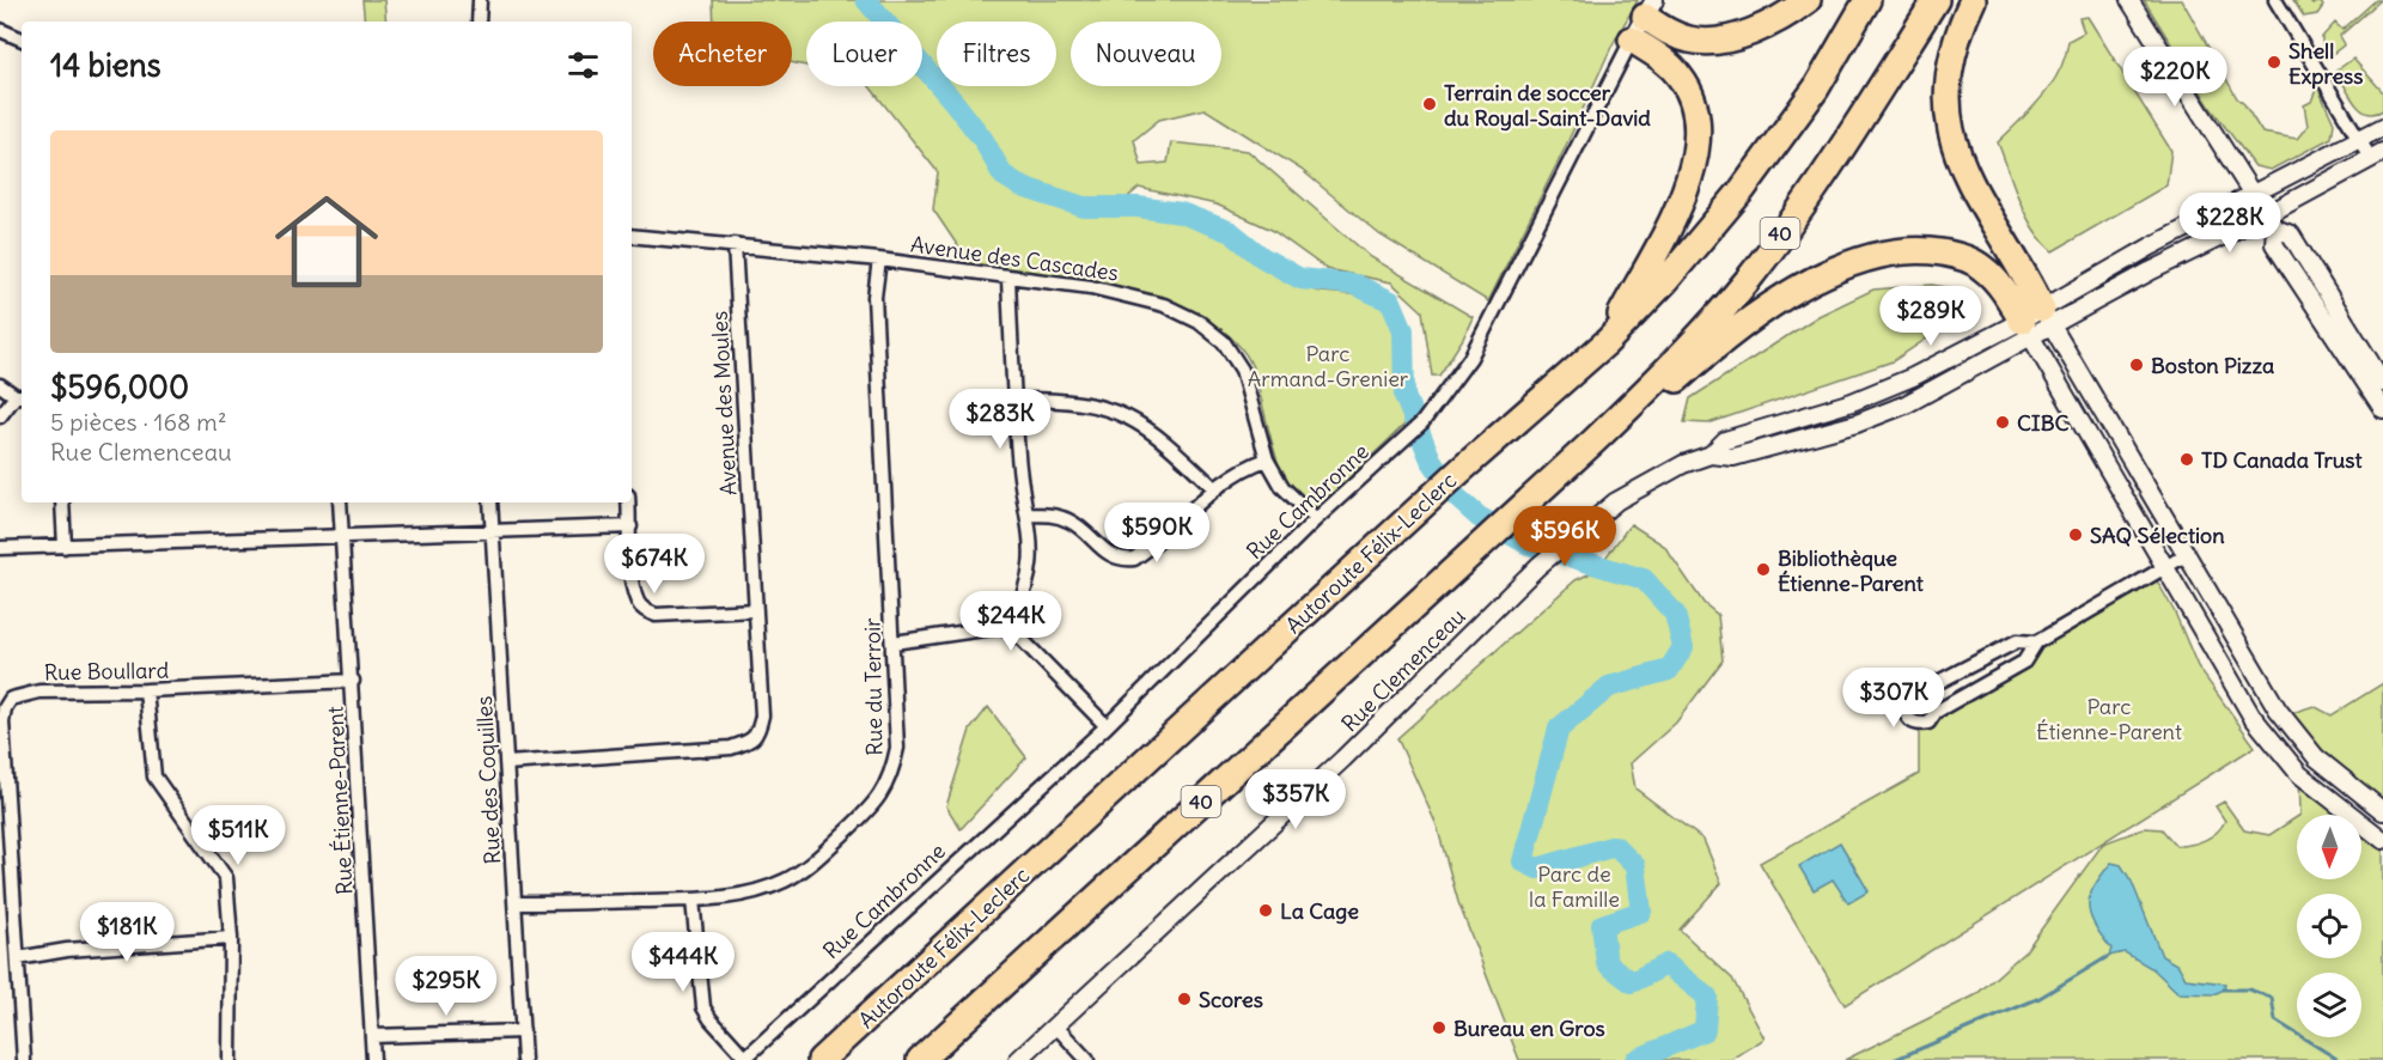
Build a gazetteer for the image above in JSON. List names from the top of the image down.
{
  "streets": {
    "highway": ["40", "Autoroute Félix-Leclerc"],
    "street": [
      "Avenue des Cascades",
      "Avenue des Moules",
      "Rue Cambronne",
      "Rue Clemenceau",
      "Rue Boullard",
      "Rue du Terroir",
      "Rue des Coquilles",
      "Rue Étienne-Parent"
    ]
  },
  "crossings": [
    ["Avenue des Cascades", "Avenue des Moules"],
    ["Avenue des Cascades", "Rue Cambronne"],
    ["Avenue des Cascades", "Rue du Terroir"],
    ["Avenue des Moules", "Rue des Coquilles"],
    ["Rue Boullard", "Rue Étienne-Parent"],
    ["Rue du Terroir", "Rue des Coquilles"]
  ],
  "parks": ["Parc Armand-Grenier", "Parc Étienne-Parent", "Parc de la Famille"],
  "places": [
    "Shell Express",
    "Terrain de soccer du Royal-Saint-David",
    "Boston Pizza",
    "CIBC",
    "TD Canada Trust",
    "SAQ Sélection",
    "Bibliothèque Étienne-Parent",
    "La Cage",
    "Scores",
    "Bureau en Gros"
  ],
  "north": "bottom",
  "page": {
    "chip": [
      "Acheter",
      "Louer",
      "Filtres",
      "Nouveau"
    ],
    "heading": "14 biens",
    "price": [
      "$220K",
      "$228K",
      "$289K",
      "$283K",
      "$590K",
      "$596K",
      "$674K",
      "$244K",
      "$307K",
      "$357K",
      "$511K",
      "$181K",
      "$444K",
      "$295K"
    ],
    "list": [
      {
        "name": "$596,000",
        "note": "5 pièces · 168 m² · Rue Clemenceau"
      }
    ]
  }
}
